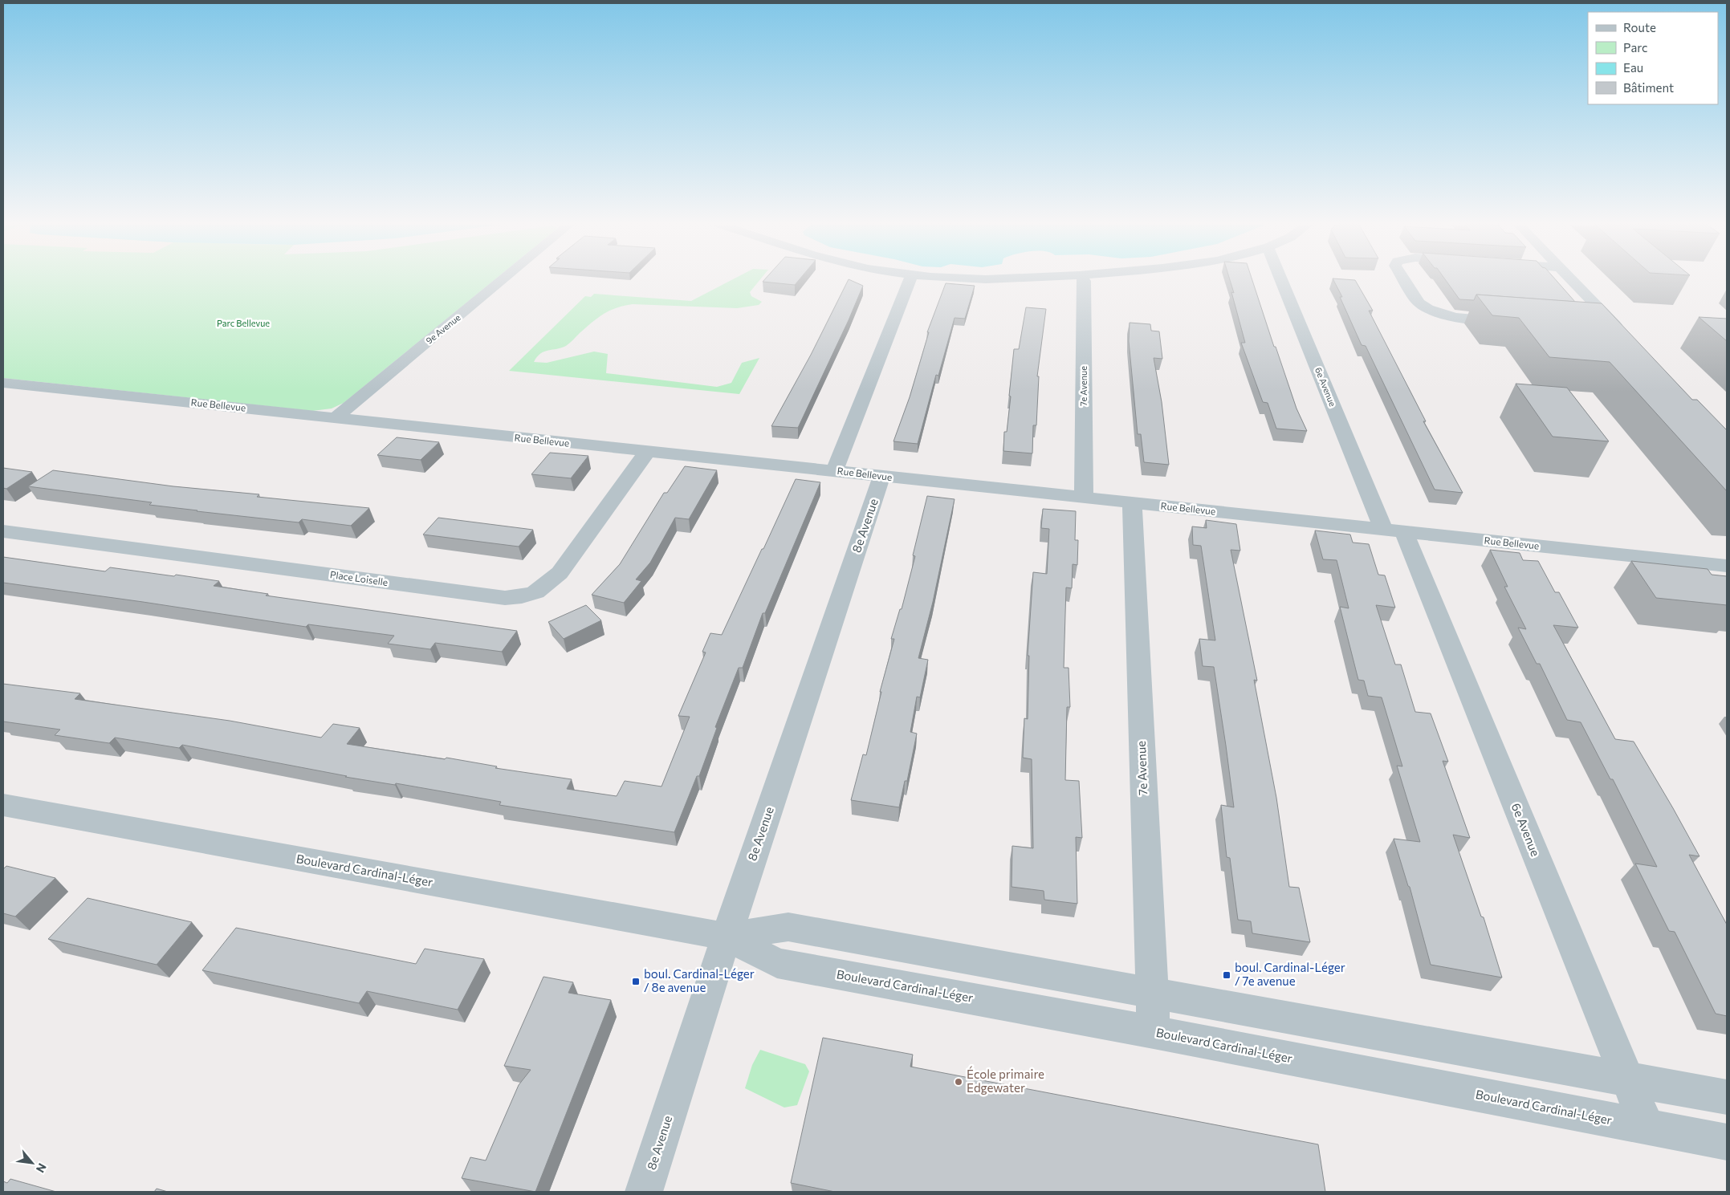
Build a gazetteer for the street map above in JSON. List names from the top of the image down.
{
  "streets": {
    "street": [
      "9e Avenue",
      "7e Avenue",
      "6e Avenue",
      "Rue Bellevue",
      "8e Avenue",
      "Place Loiselle",
      "Boulevard Cardinal-Léger"
    ]
  },
  "crossings": [
    ["9e Avenue", "Rue Bellevue"],
    ["7e Avenue", "Rue Bellevue"],
    ["7e Avenue", "Boulevard Cardinal-Léger"],
    ["6e Avenue", "Rue Bellevue"],
    ["6e Avenue", "Boulevard Cardinal-Léger"],
    ["Rue Bellevue", "8e Avenue"],
    ["Rue Bellevue", "Place Loiselle"],
    ["8e Avenue", "Boulevard Cardinal-Léger"]
  ],
  "parks": ["Parc Bellevue"],
  "places": {
    "transit": ["boul. Cardinal-Léger / 7e avenue", "boul. Cardinal-Léger / 8e avenue"],
    "other": ["École primaire Edgewater"]
  },
  "legend": [
    "Route",
    "Parc",
    "Eau",
    "Bâtiment"
  ],
  "north": "bottom right"
}
